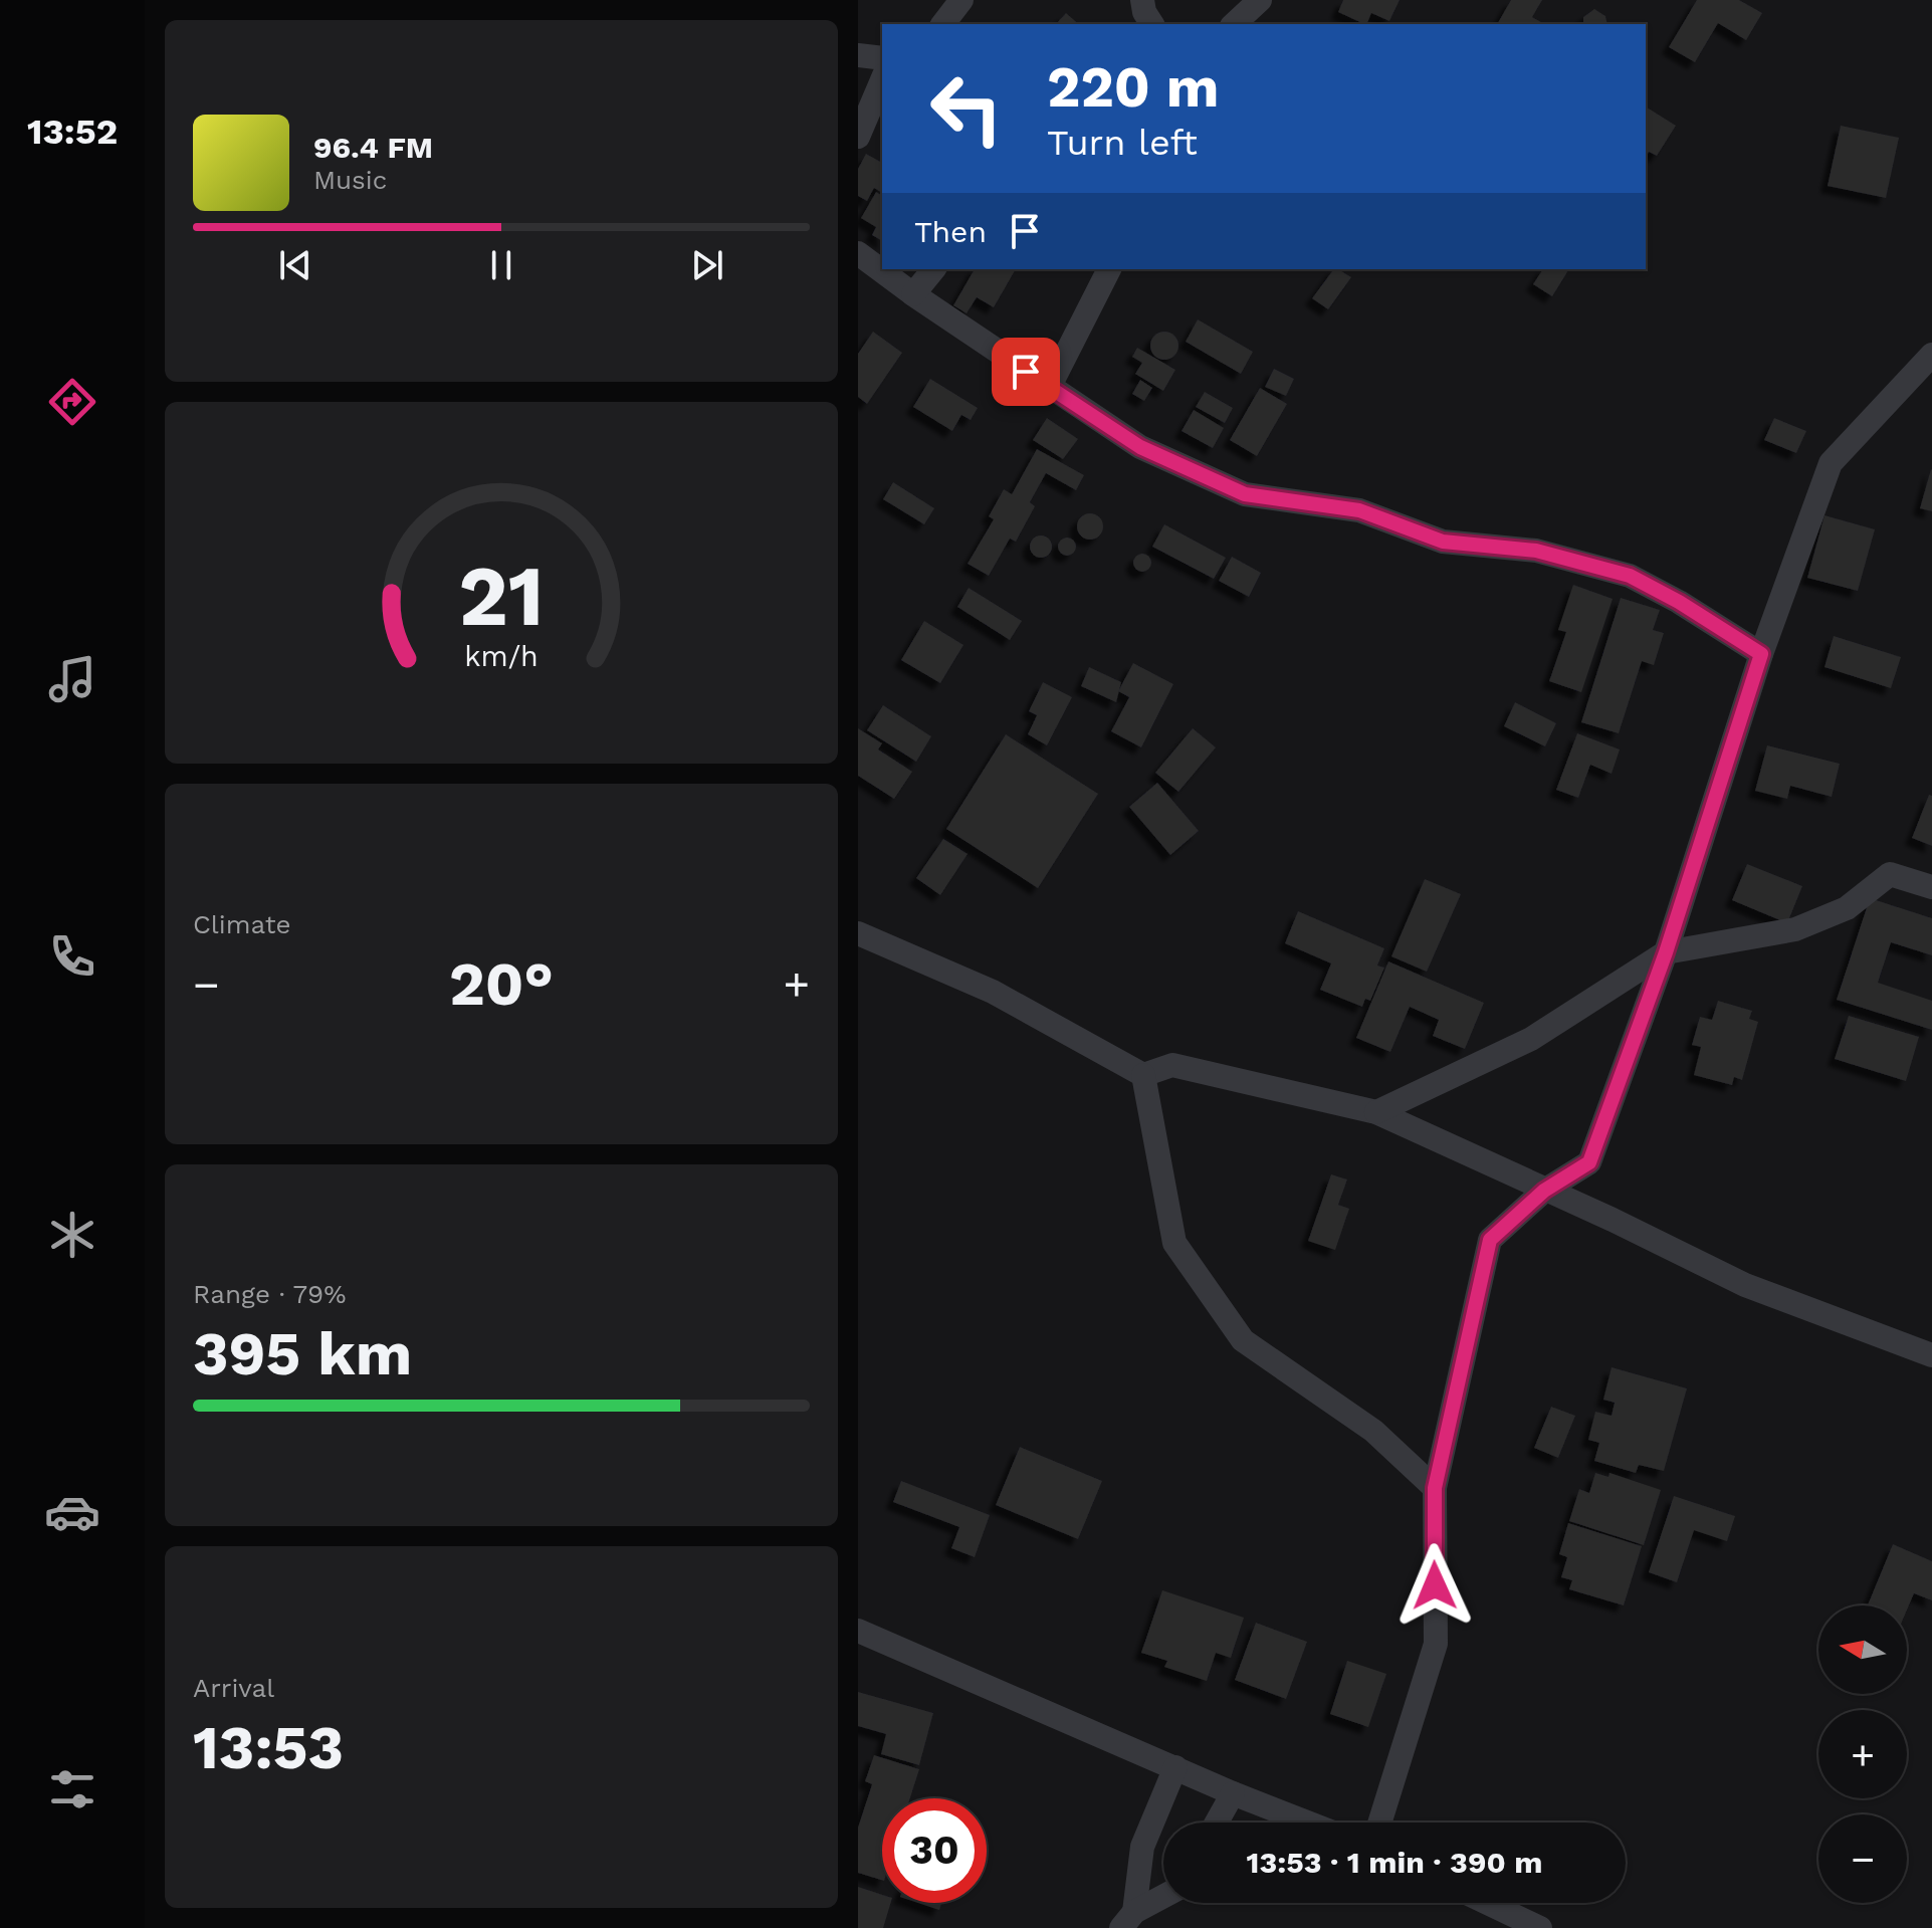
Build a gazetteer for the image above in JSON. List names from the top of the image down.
{
  "north": "left",
  "page": {
    "tabs": "13:52",
    "turn": ["220 m", "Turn left"],
    "song": ["96.4 FM", "Music"],
    "then": "Then",
    "tile": [
      "Climate",
      ["Range · 79%", "395 km"],
      ["Arrival", "13:53"]
    ],
    "heat": ["−", "20°", "+"],
    "map_buttons": ["+", "−"],
    "limit": "30",
    "trip": "13:53 · 1 min · 390 m",
    "gauge": ["21", "km/h"]
  }
}
